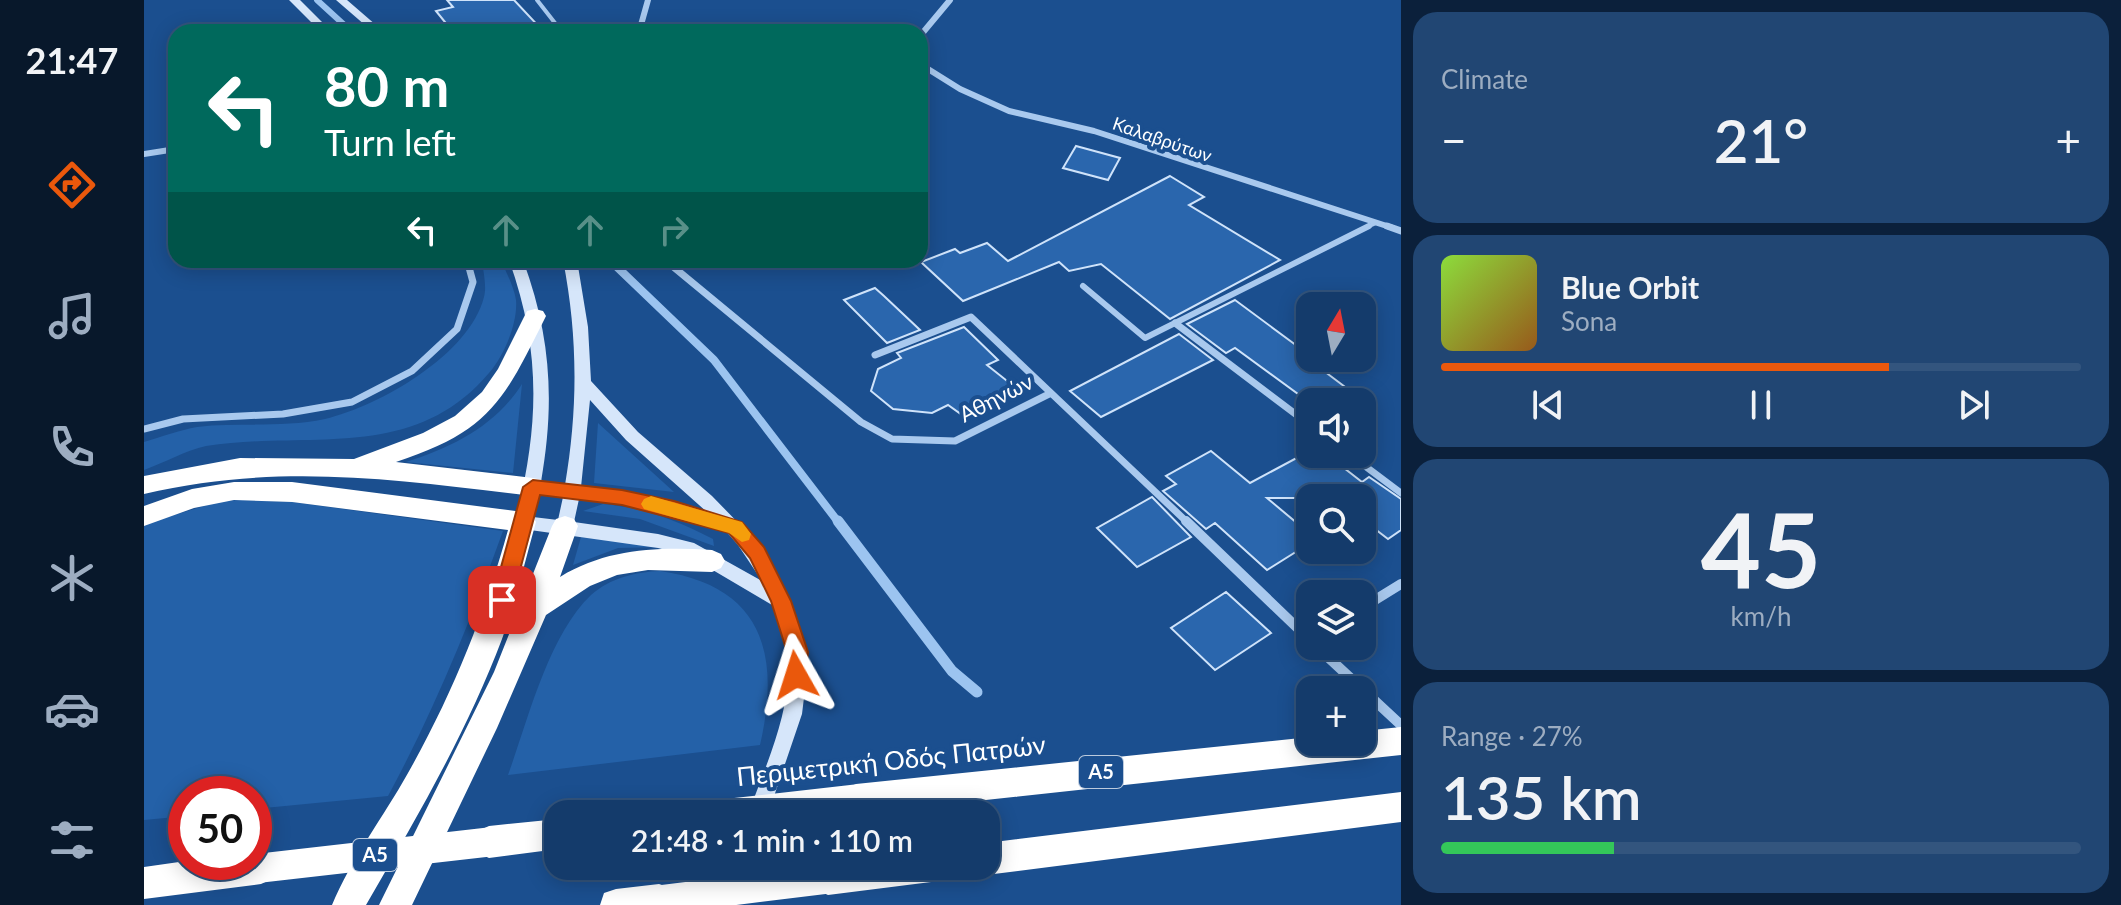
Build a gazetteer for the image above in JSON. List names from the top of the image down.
{
  "streets": {
    "highway": ["Περιμετρική Οδός Πατρών", "Α5"],
    "street": ["Καλαβρύτων", "Αθηνών"]
  },
  "north": "top",
  "page": {
    "tabs": "21:47",
    "tile": [
      "Climate",
      ["45", "km/h"],
      ["Range · 27%", "135 km"]
    ],
    "turn": ["80 m", "Turn left"],
    "heat": ["−", "21°", "+"],
    "song": ["Blue Orbit", "Sona"],
    "map_buttons": "+",
    "limit": "50",
    "trip": "21:48 · 1 min · 110 m"
  }
}
